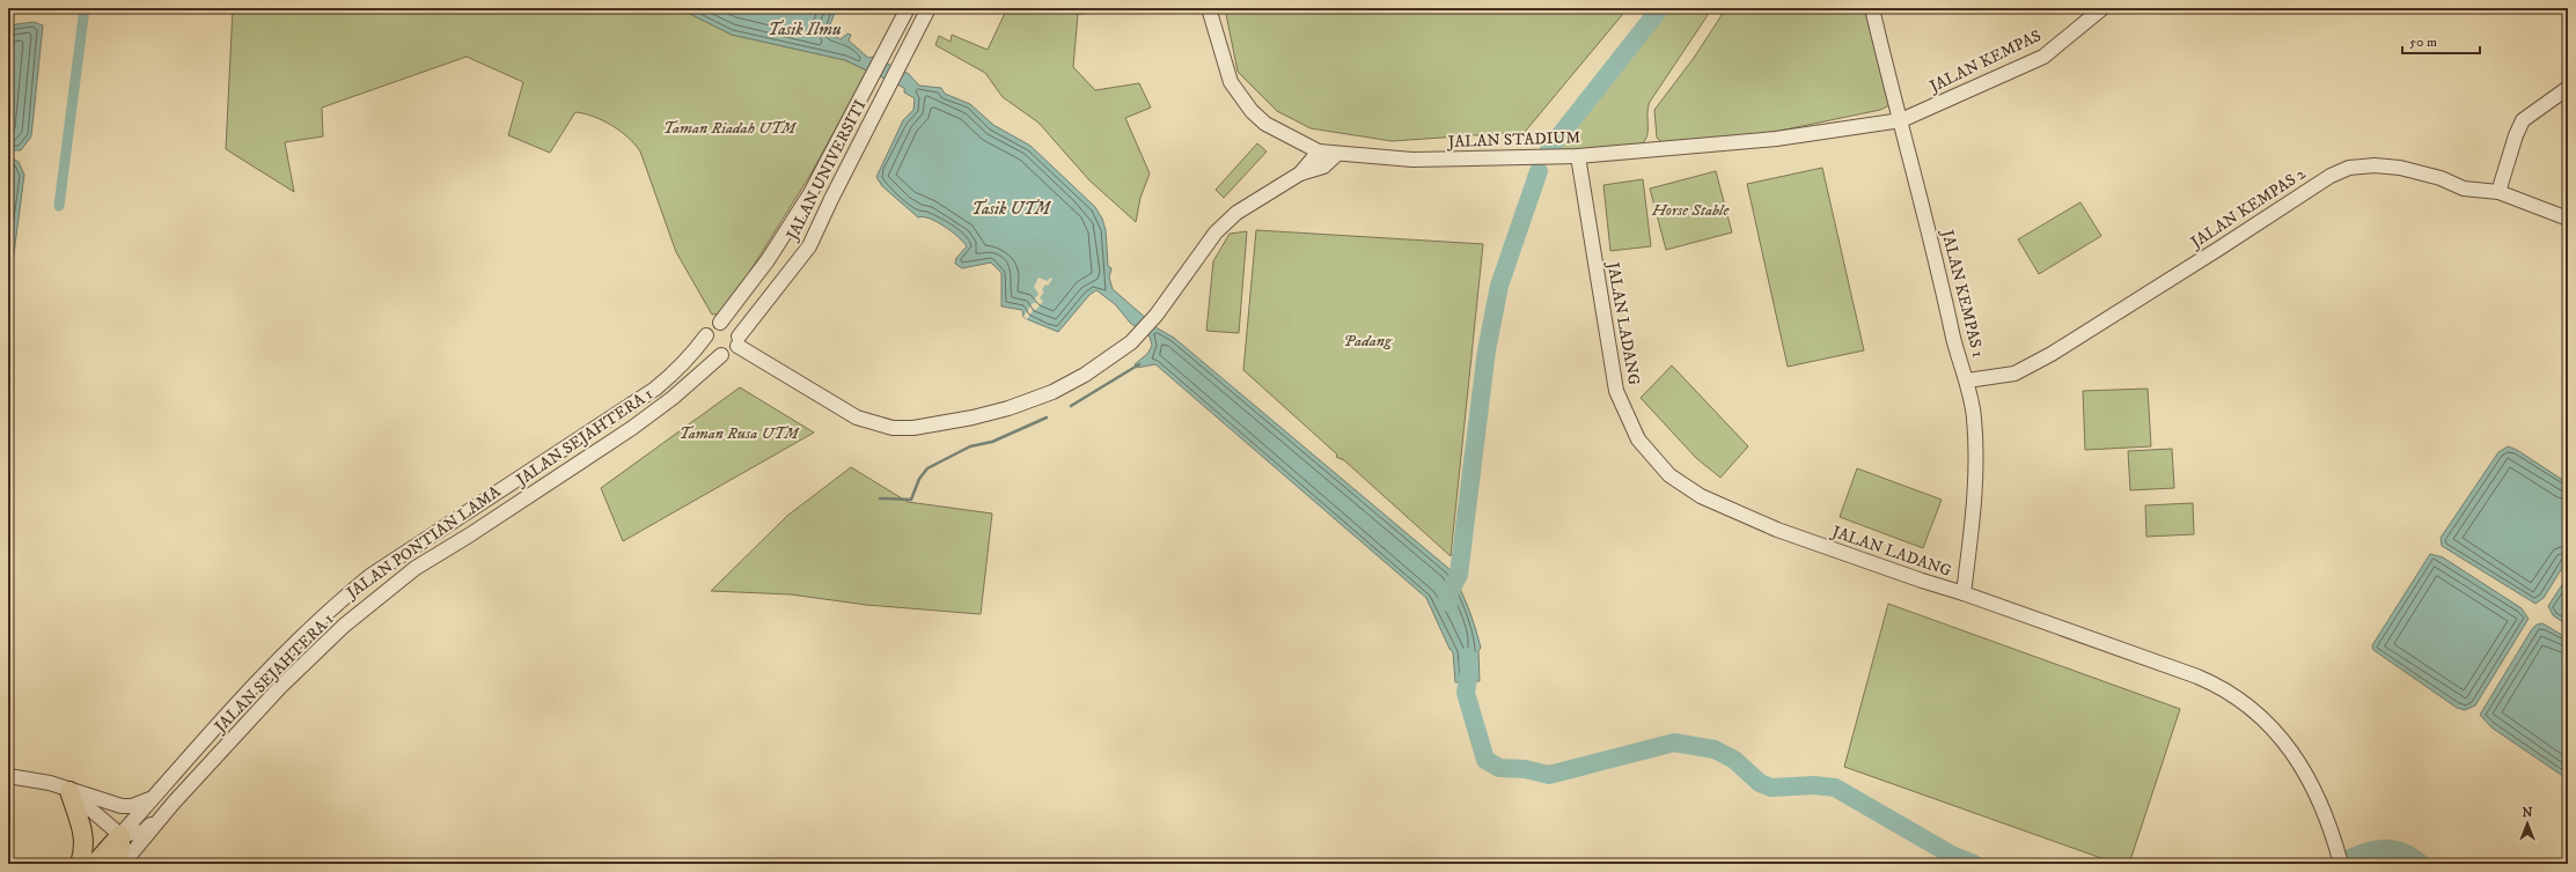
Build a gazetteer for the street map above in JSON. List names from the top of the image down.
{
  "streets": {
    "main road": ["JALAN PONTIAN LAMA"],
    "street": [
      "JALAN KEMPAS",
      "JALAN STADIUM",
      "JALAN UNIVERSITI",
      "JALAN KEMPAS 2",
      "JALAN KEMPAS 1",
      "JALAN LADANG",
      "JALAN SEJAHTERA 1"
    ]
  },
  "crossings": [
    ["JALAN KEMPAS", "JALAN STADIUM"],
    ["JALAN KEMPAS", "JALAN KEMPAS 1"],
    ["JALAN STADIUM", "JALAN KEMPAS 1"],
    ["JALAN STADIUM", "JALAN LADANG"],
    ["JALAN UNIVERSITI", "JALAN SEJAHTERA 1"],
    ["JALAN UNIVERSITI", "JALAN PONTIAN LAMA"],
    ["JALAN KEMPAS 2", "JALAN KEMPAS 1"],
    ["JALAN KEMPAS 1", "JALAN LADANG"],
    ["JALAN SEJAHTERA 1", "JALAN PONTIAN LAMA"]
  ],
  "water": ["Tasik Ilmu", "Tasik UTM"],
  "parks": [
    "Taman Riadah UTM",
    "Horse Stable",
    "Padang",
    "Taman Rusa UTM"
  ],
  "scale_bar": "50 m",
  "north": "top"
}
